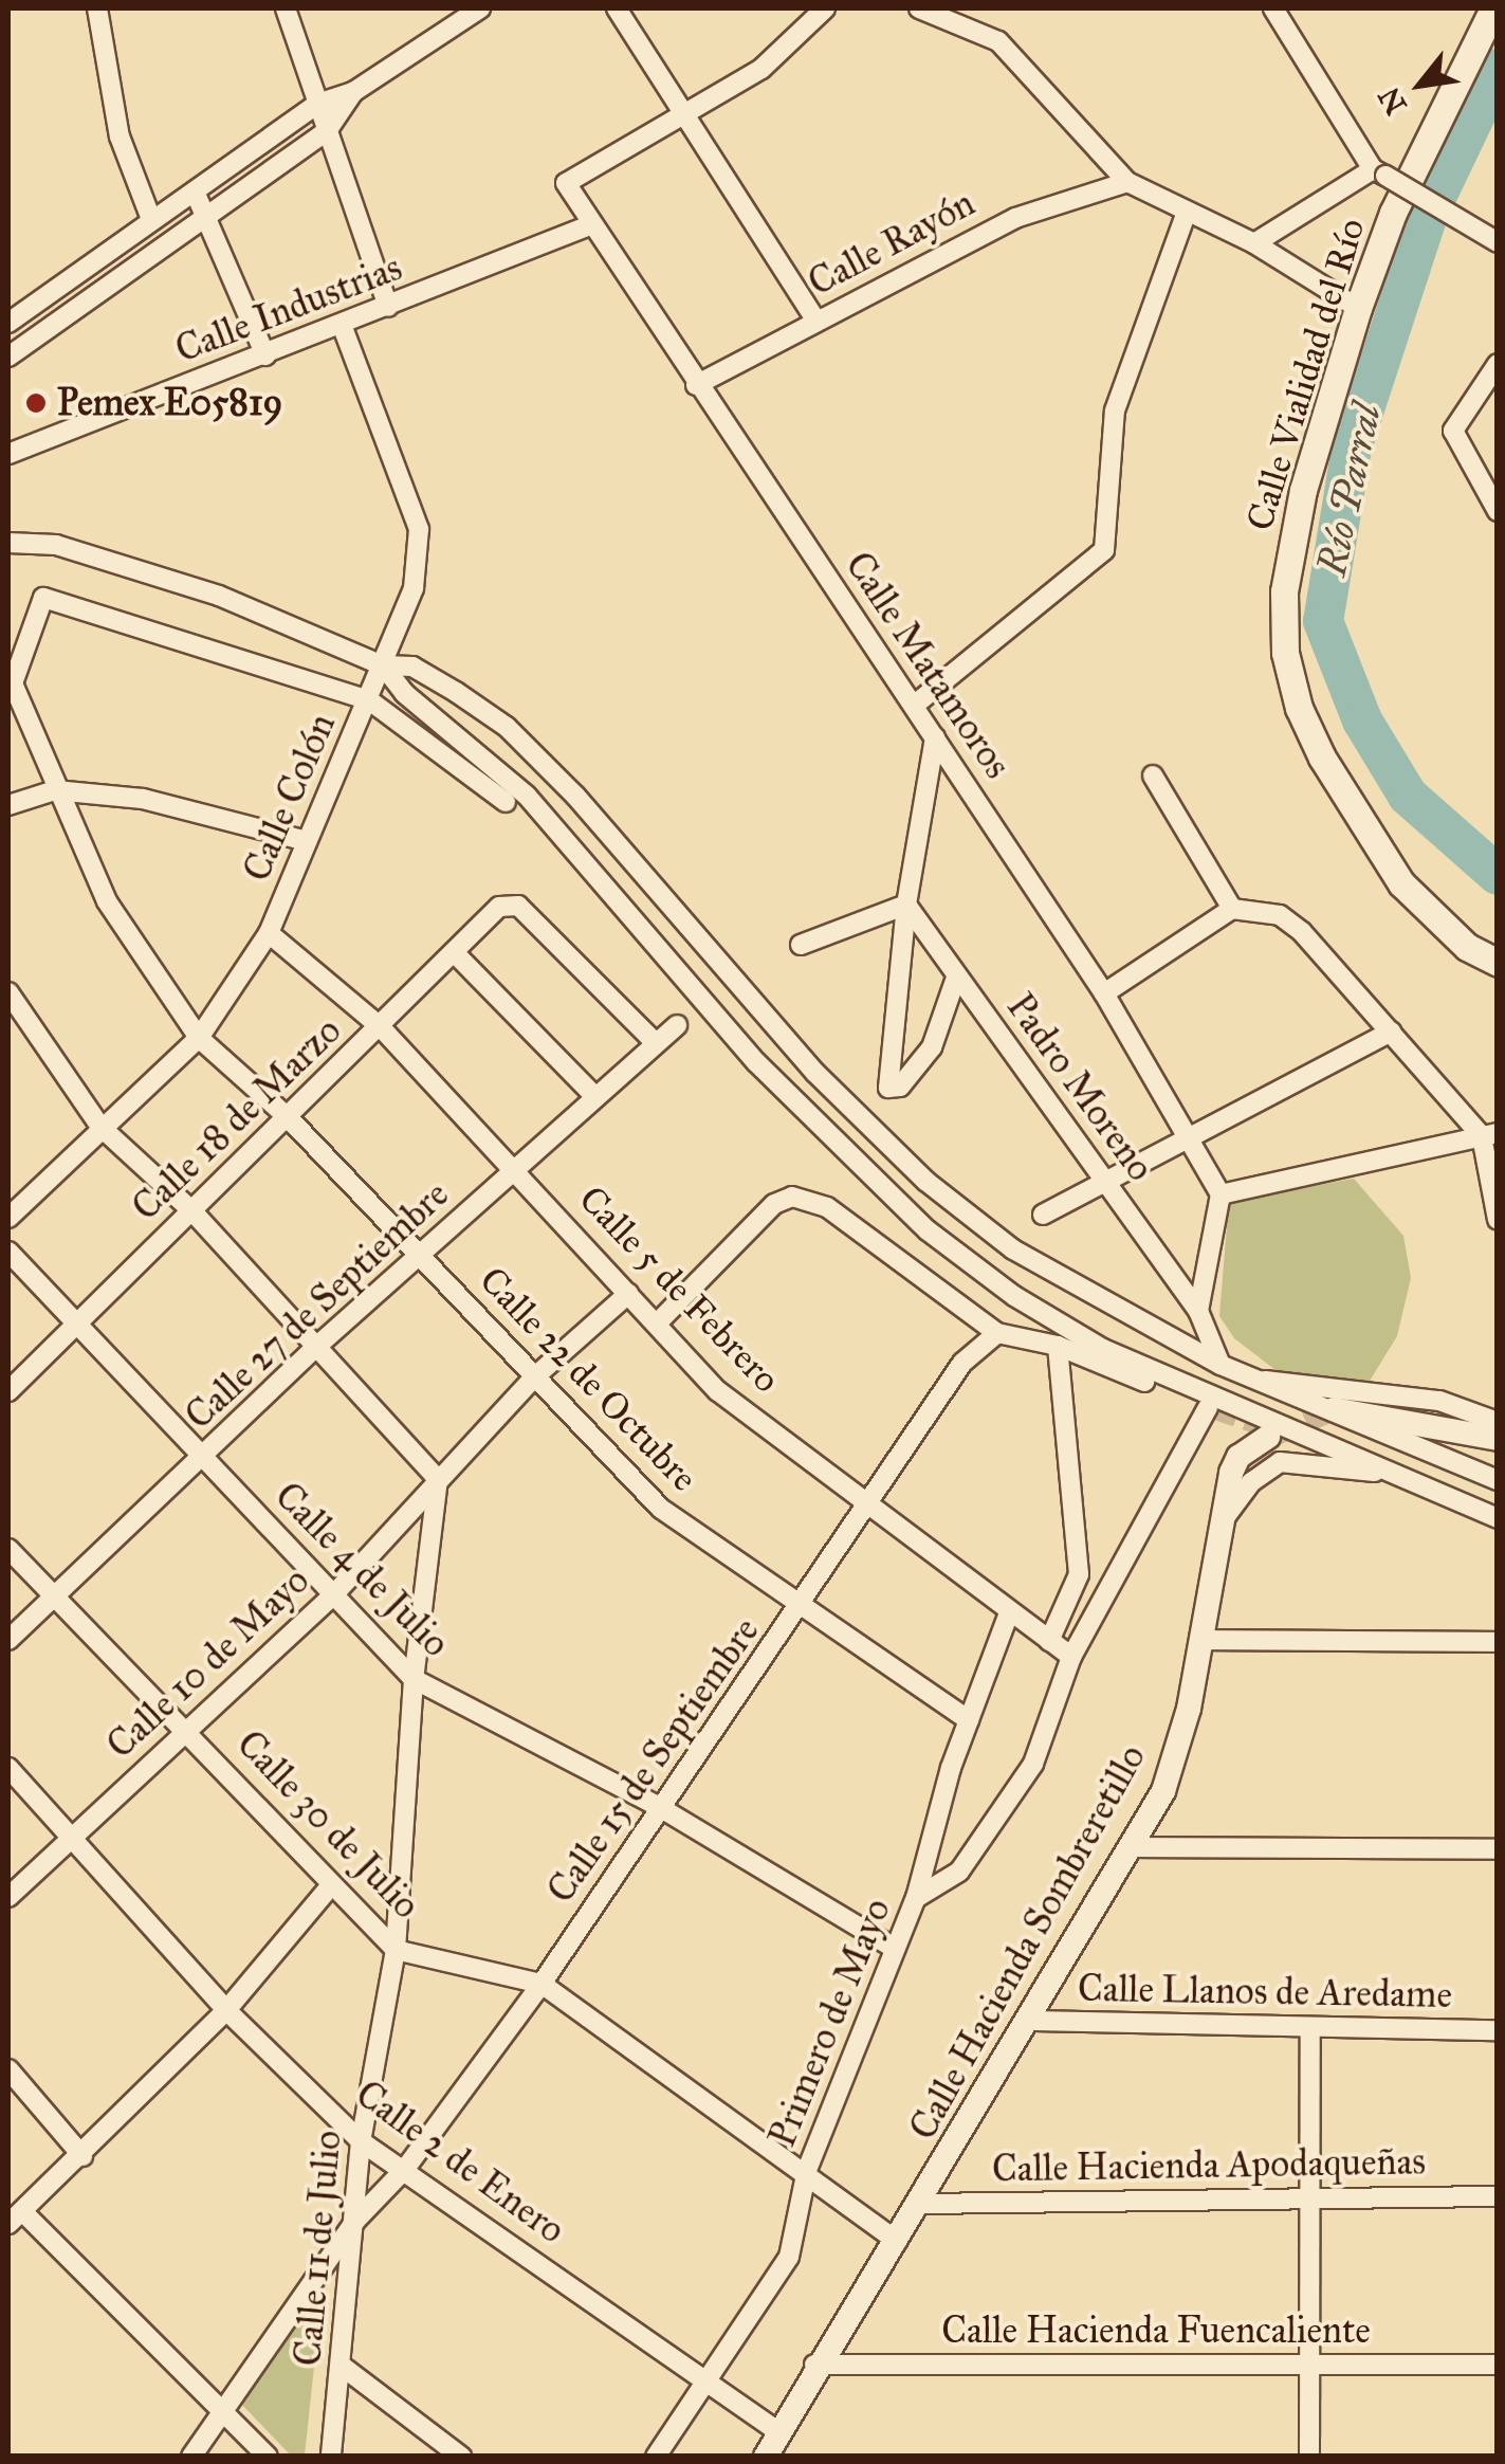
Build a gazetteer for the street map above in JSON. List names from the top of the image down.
{
  "streets": {
    "main road": ["Calle Vialidad del Río"],
    "street": [
      "Calle Rayón",
      "Calle Industrias",
      "Calle Matamoros",
      "Calle Colón",
      "Padro Moreno",
      "Calle 18 de Marzo",
      "Calle 5 de Febrero",
      "Calle 27 de Septiembre",
      "Calle 22 de Octubre",
      "Calle 4 de Julio",
      "Calle 10 de Mayo",
      "Calle 15 de Septiembre",
      "Calle 30 de Julio",
      "Calle Hacienda Sombreretillo",
      "Calle Llanos de Aredame",
      "Primero de Mayo",
      "Calle 2 de Enero",
      "Calle Hacienda Apodaqueñas",
      "Calle 11 de Julio",
      "Calle Hacienda Fuencaliente"
    ]
  },
  "crossings": [
    ["Calle Rayón", "Calle Matamoros"],
    ["Calle Industrias", "Calle Matamoros"],
    ["Calle Industrias", "Calle Colón"],
    ["Calle Colón", "Calle 5 de Febrero"],
    ["Calle Colón", "Calle 22 de Octubre"],
    ["Calle 18 de Marzo", "Calle 5 de Febrero"],
    ["Calle 18 de Marzo", "Calle 27 de Septiembre"],
    ["Calle 18 de Marzo", "Calle 22 de Octubre"],
    ["Calle 18 de Marzo", "Calle 4 de Julio"],
    ["Calle 5 de Febrero", "Calle 27 de Septiembre"],
    ["Calle 5 de Febrero", "Calle 10 de Mayo"],
    ["Calle 5 de Febrero", "Calle 15 de Septiembre"],
    ["Calle 5 de Febrero", "Primero de Mayo"],
    ["Calle 27 de Septiembre", "Calle 22 de Octubre"],
    ["Calle 27 de Septiembre", "Calle 4 de Julio"],
    ["Calle 27 de Septiembre", "Calle 30 de Julio"],
    ["Calle 22 de Octubre", "Calle 10 de Mayo"],
    ["Calle 22 de Octubre", "Calle 15 de Septiembre"],
    ["Calle 4 de Julio", "Calle 10 de Mayo"],
    ["Calle 4 de Julio", "Calle 15 de Septiembre"],
    ["Calle 4 de Julio", "Primero de Mayo"],
    ["Calle 4 de Julio", "Calle 11 de Julio"],
    ["Calle 10 de Mayo", "Calle 30 de Julio"],
    ["Calle 10 de Mayo", "Calle 2 de Enero"],
    ["Calle 10 de Mayo", "Calle 11 de Julio"],
    ["Calle 15 de Septiembre", "Calle 30 de Julio"],
    ["Calle 15 de Septiembre", "Calle 2 de Enero"],
    ["Calle 15 de Septiembre", "Calle 11 de Julio"],
    ["Calle 30 de Julio", "Calle Hacienda Sombreretillo"],
    ["Calle 30 de Julio", "Primero de Mayo"],
    ["Calle 30 de Julio", "Calle 11 de Julio"],
    ["Calle Hacienda Sombreretillo", "Calle Llanos de Aredame"],
    ["Calle Hacienda Sombreretillo", "Calle 2 de Enero"],
    ["Calle Hacienda Sombreretillo", "Calle Hacienda Apodaqueñas"],
    ["Calle Hacienda Sombreretillo", "Calle Hacienda Fuencaliente"],
    ["Primero de Mayo", "Calle 2 de Enero"],
    ["Calle 2 de Enero", "Calle 11 de Julio"]
  ],
  "water": ["Río Parral"],
  "places": ["Pemex E05819"],
  "north": "bottom left"
}
